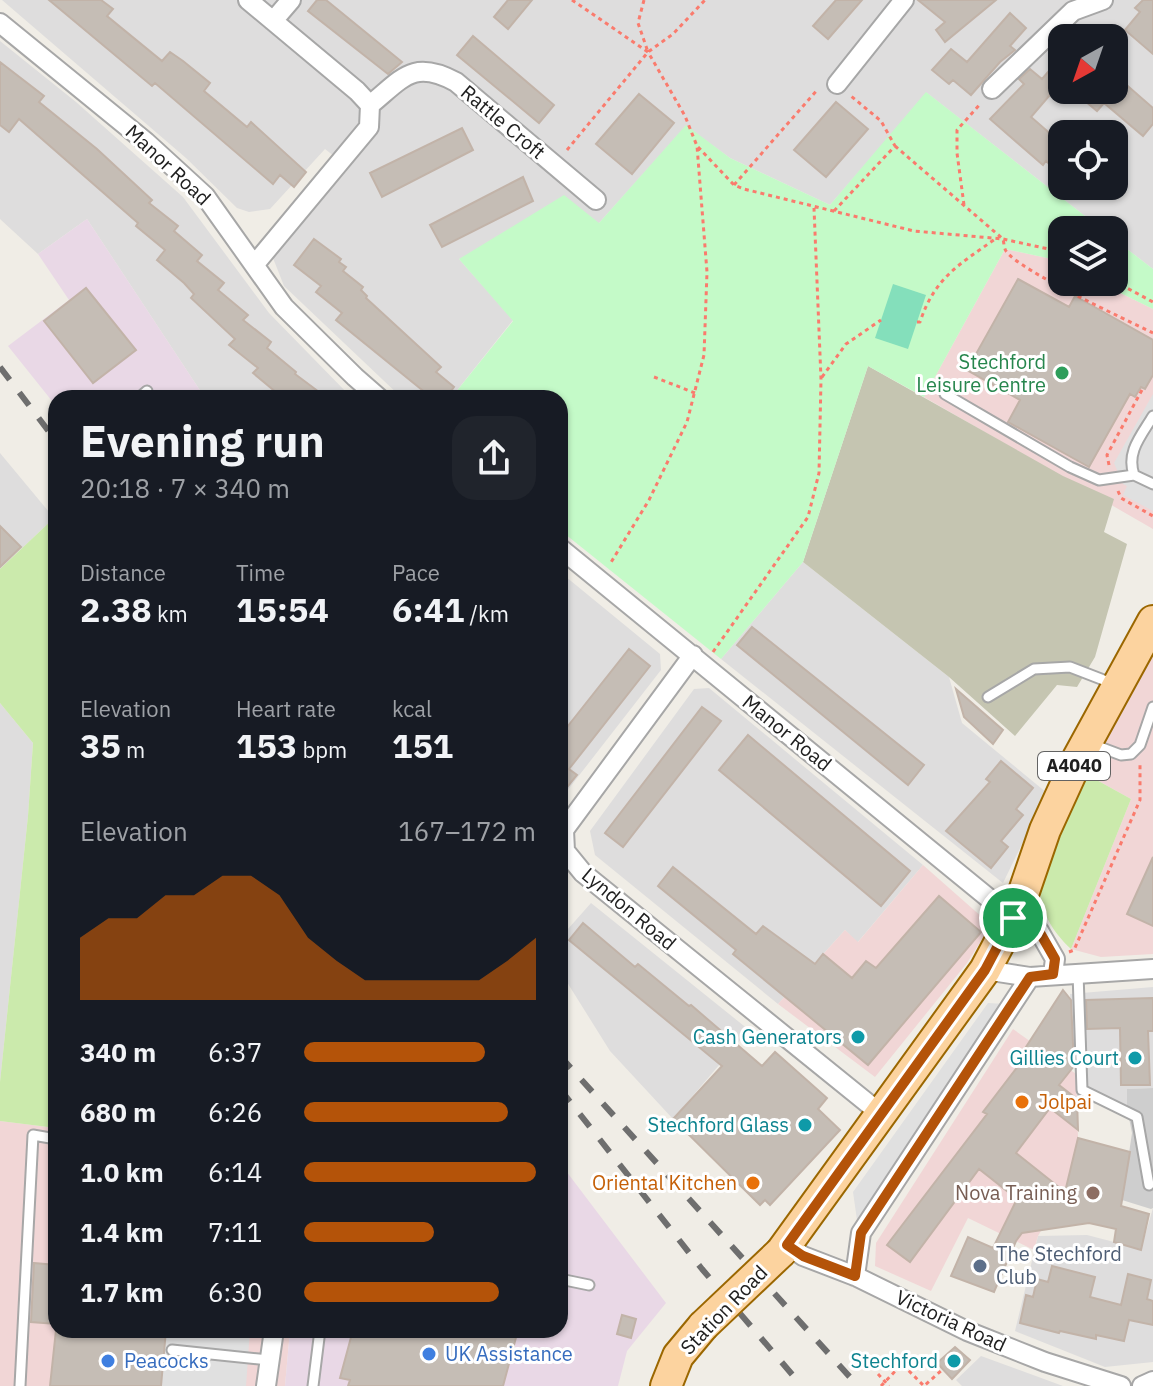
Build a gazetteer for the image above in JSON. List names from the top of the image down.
{
  "streets": {
    "main road": ["A4040", "Station Road"],
    "street": [
      "Rattle Croft",
      "Manor Road",
      "Lyndon Road",
      "Victoria Road"
    ]
  },
  "crossings": [
    ["Manor Road", "Lyndon Road"],
    ["Manor Road", "Station Road"],
    ["Lyndon Road", "Station Road"],
    ["Station Road", "Victoria Road"]
  ],
  "places": [
    "Stechford Leisure Centre",
    "Cash Generators",
    "Gillies Court",
    "Jolpai",
    "Stechford Glass",
    "Oriental Kitchen",
    "Nova Training",
    "The Stechford Club",
    "UK Assistance",
    "Peacocks",
    "Stechford"
  ],
  "north": "bottom left",
  "page": {
    "heading": ["Evening run", "20:18 · 7 × 340 m"],
    "stats": [
      ["Distance", "2.38 km"],
      ["Time", "15:54"],
      ["Pace", "6:41 /km"],
      ["Elevation", "35 m"],
      ["Heart rate", "153 bpm"],
      ["kcal", "151"]
    ],
    "chart": ["Elevation", "167–172 m"],
    "list": [
      {
        "name": "340 m",
        "note": "6:37"
      },
      {
        "name": "680 m",
        "note": "6:26"
      },
      {
        "name": "1.0 km",
        "note": "6:14"
      },
      {
        "name": "1.4 km",
        "note": "7:11"
      },
      {
        "name": "1.7 km",
        "note": "6:30"
      }
    ]
  }
}
